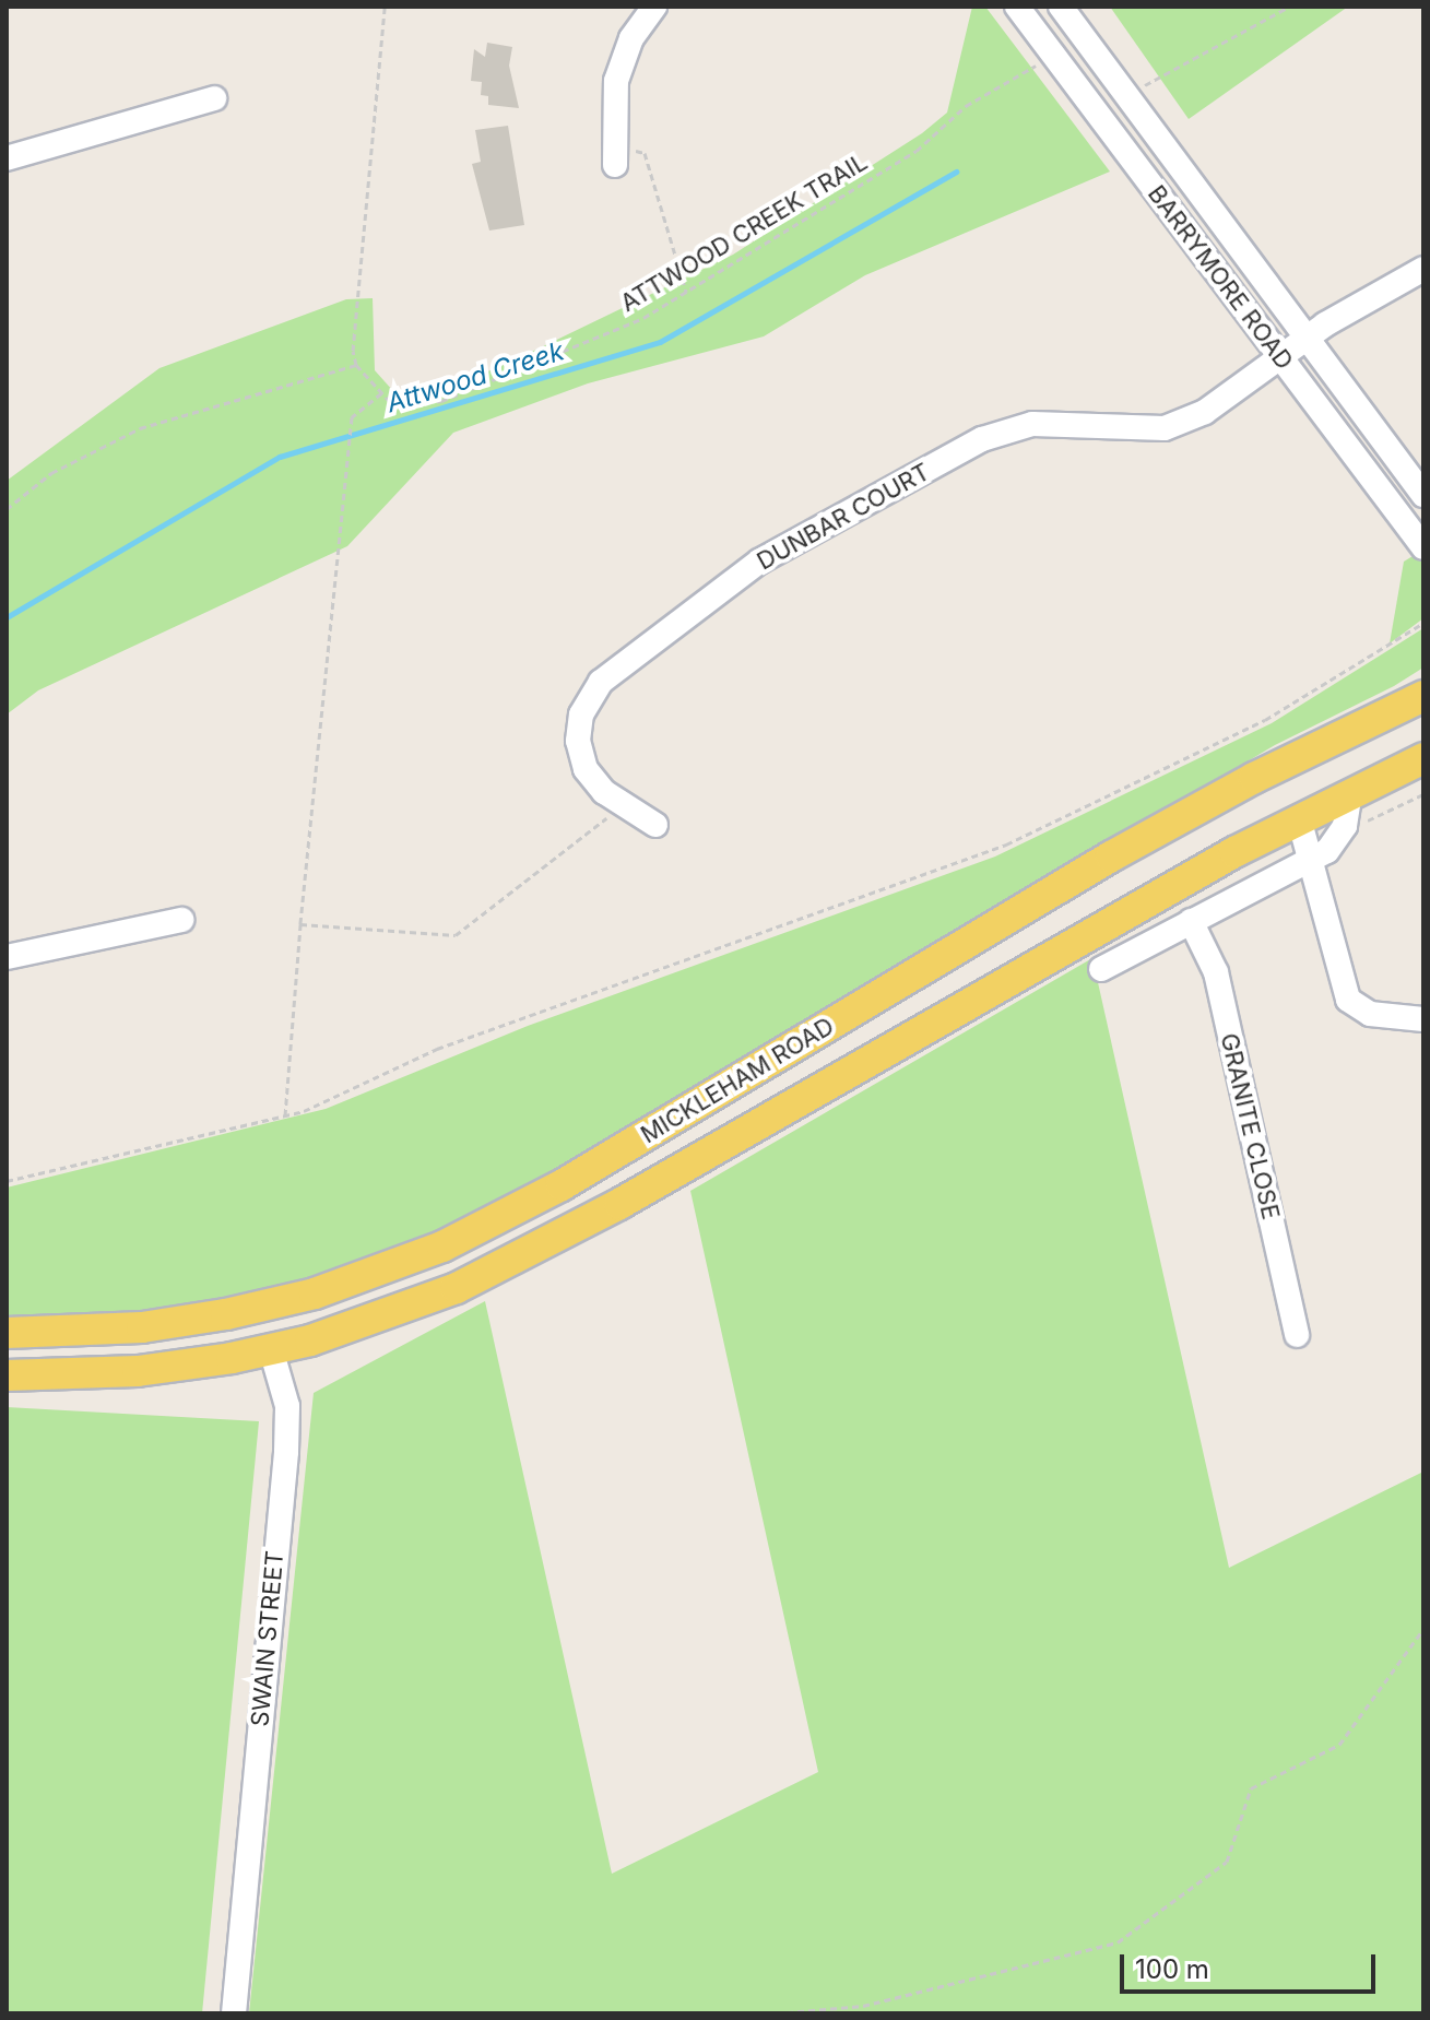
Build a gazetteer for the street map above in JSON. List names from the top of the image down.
{
  "streets": {
    "main road": ["MICKLEHAM ROAD"],
    "street": [
      "BARRYMORE ROAD",
      "DUNBAR COURT",
      "GRANITE CLOSE",
      "SWAIN STREET"
    ],
    "path": ["ATTWOOD CREEK TRAIL"]
  },
  "crossings": [
    ["ATTWOOD CREEK TRAIL", "BARRYMORE ROAD"],
    ["BARRYMORE ROAD", "DUNBAR COURT"],
    ["MICKLEHAM ROAD", "SWAIN STREET"]
  ],
  "water": ["Attwood Creek"],
  "scale_bar": "100 m"
}
